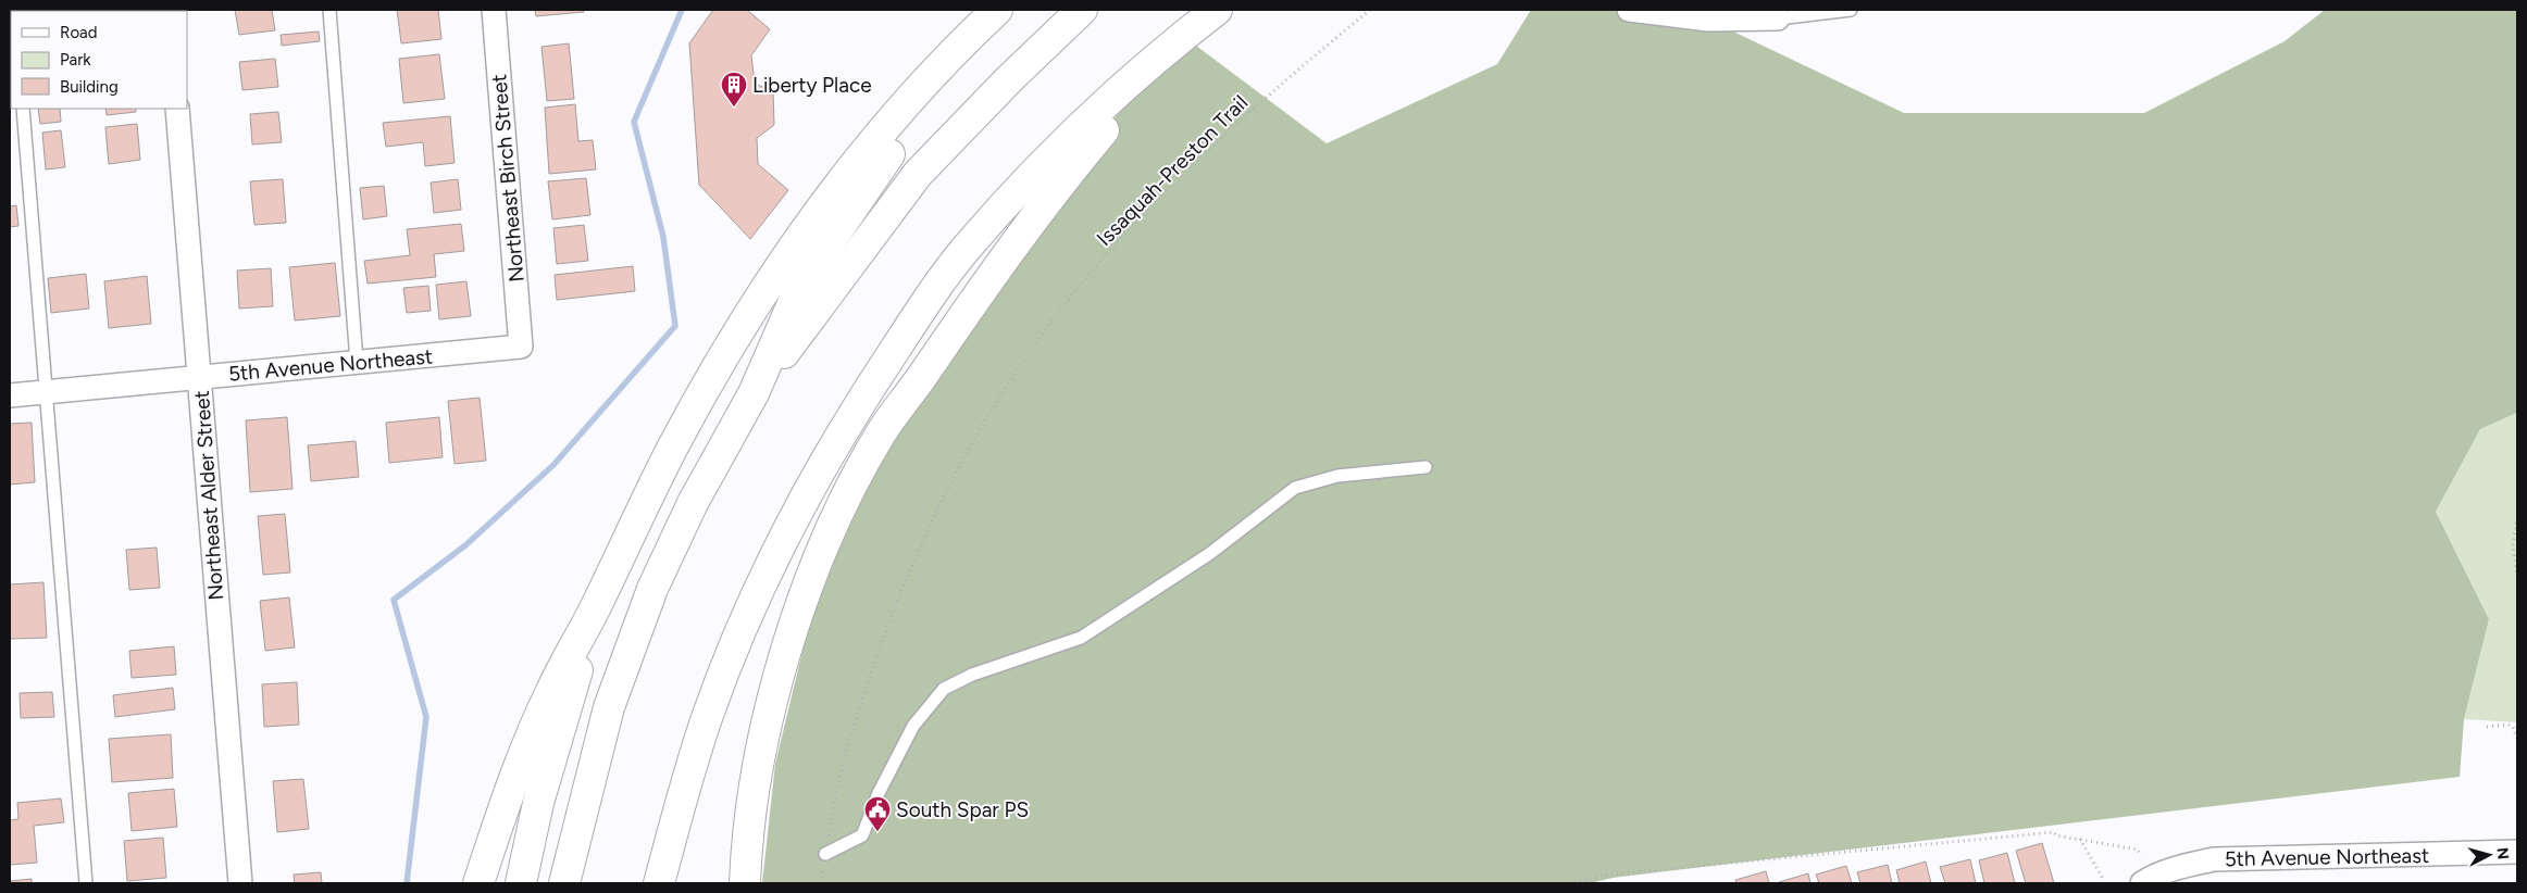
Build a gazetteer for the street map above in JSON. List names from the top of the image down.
{
  "streets": {
    "street": ["Northeast Birch Street", "5th Avenue Northeast", "Northeast Alder Street"],
    "path": ["Issaquah-Preston Trail"]
  },
  "crossings": [
    ["Northeast Birch Street", "5th Avenue Northeast"],
    ["5th Avenue Northeast", "Northeast Alder Street"]
  ],
  "places": {
    "building": ["Liberty Place"],
    "public building": ["South Spar PS"]
  },
  "legend": ["Road", "Park", "Building"],
  "north": "right"
}
